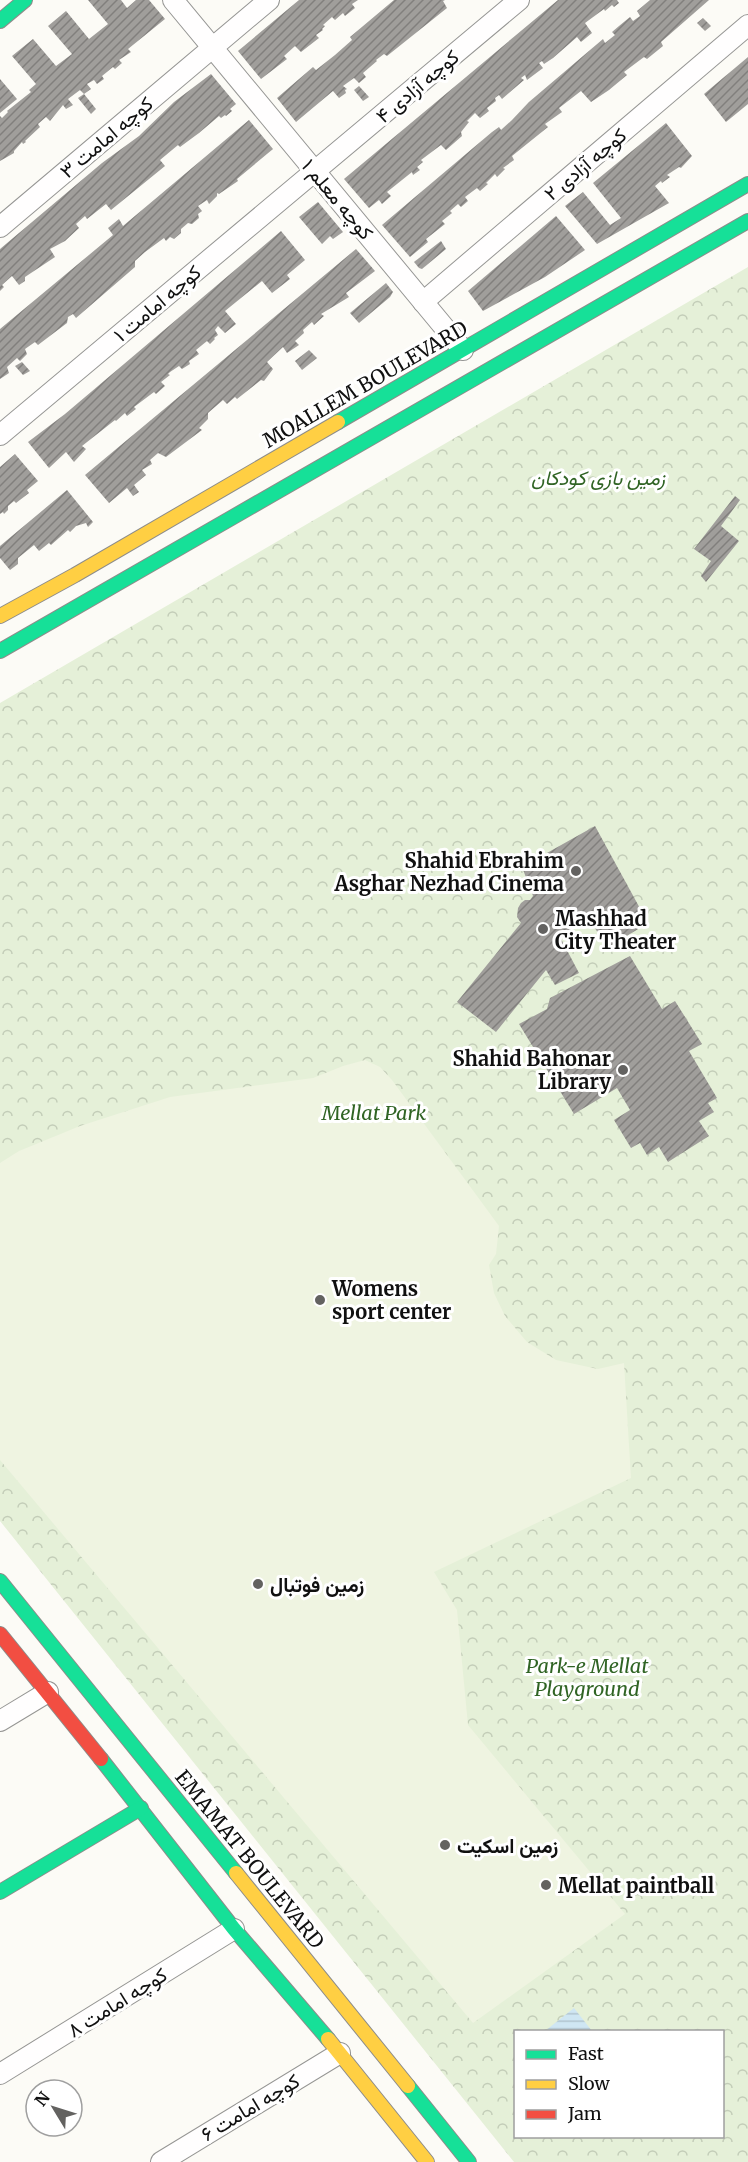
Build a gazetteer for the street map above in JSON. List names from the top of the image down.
{
  "streets": {
    "main road": ["MOALLEM BOULEVARD", "EMAMAT BOULEVARD"],
    "street": [
      "کوچه آزادی ۴",
      "کوچه امامت ۳",
      "کوچه آزادی ۲",
      "کوچه معلم ۱",
      "کوچه امامت ۱",
      "کوچه امامت ۸",
      "کوچه امامت ۶"
    ]
  },
  "crossings": [
    ["کوچه آزادی ۴", "کوچه معلم ۱"],
    ["کوچه آزادی ۴", "کوچه امامت ۱"],
    ["کوچه امامت ۳", "کوچه معلم ۱"],
    ["کوچه آزادی ۲", "کوچه معلم ۱"],
    ["کوچه معلم ۱", "کوچه امامت ۱"],
    ["کوچه معلم ۱", "MOALLEM BOULEVARD"]
  ],
  "parks": ["زمین بازی کودکان", "Mellat Park", "Park-e Mellat Playground"],
  "places": [
    "Shahid Ebrahim Asghar Nezhad Cinema",
    "Mashhad City Theater",
    "Shahid Bahonar Library",
    "Womens sport center",
    "زمین فوتبال",
    "زمین اسکیت",
    "Mellat paintball"
  ],
  "legend": ["Fast", "Slow", "Jam"],
  "north": "top left"
}
